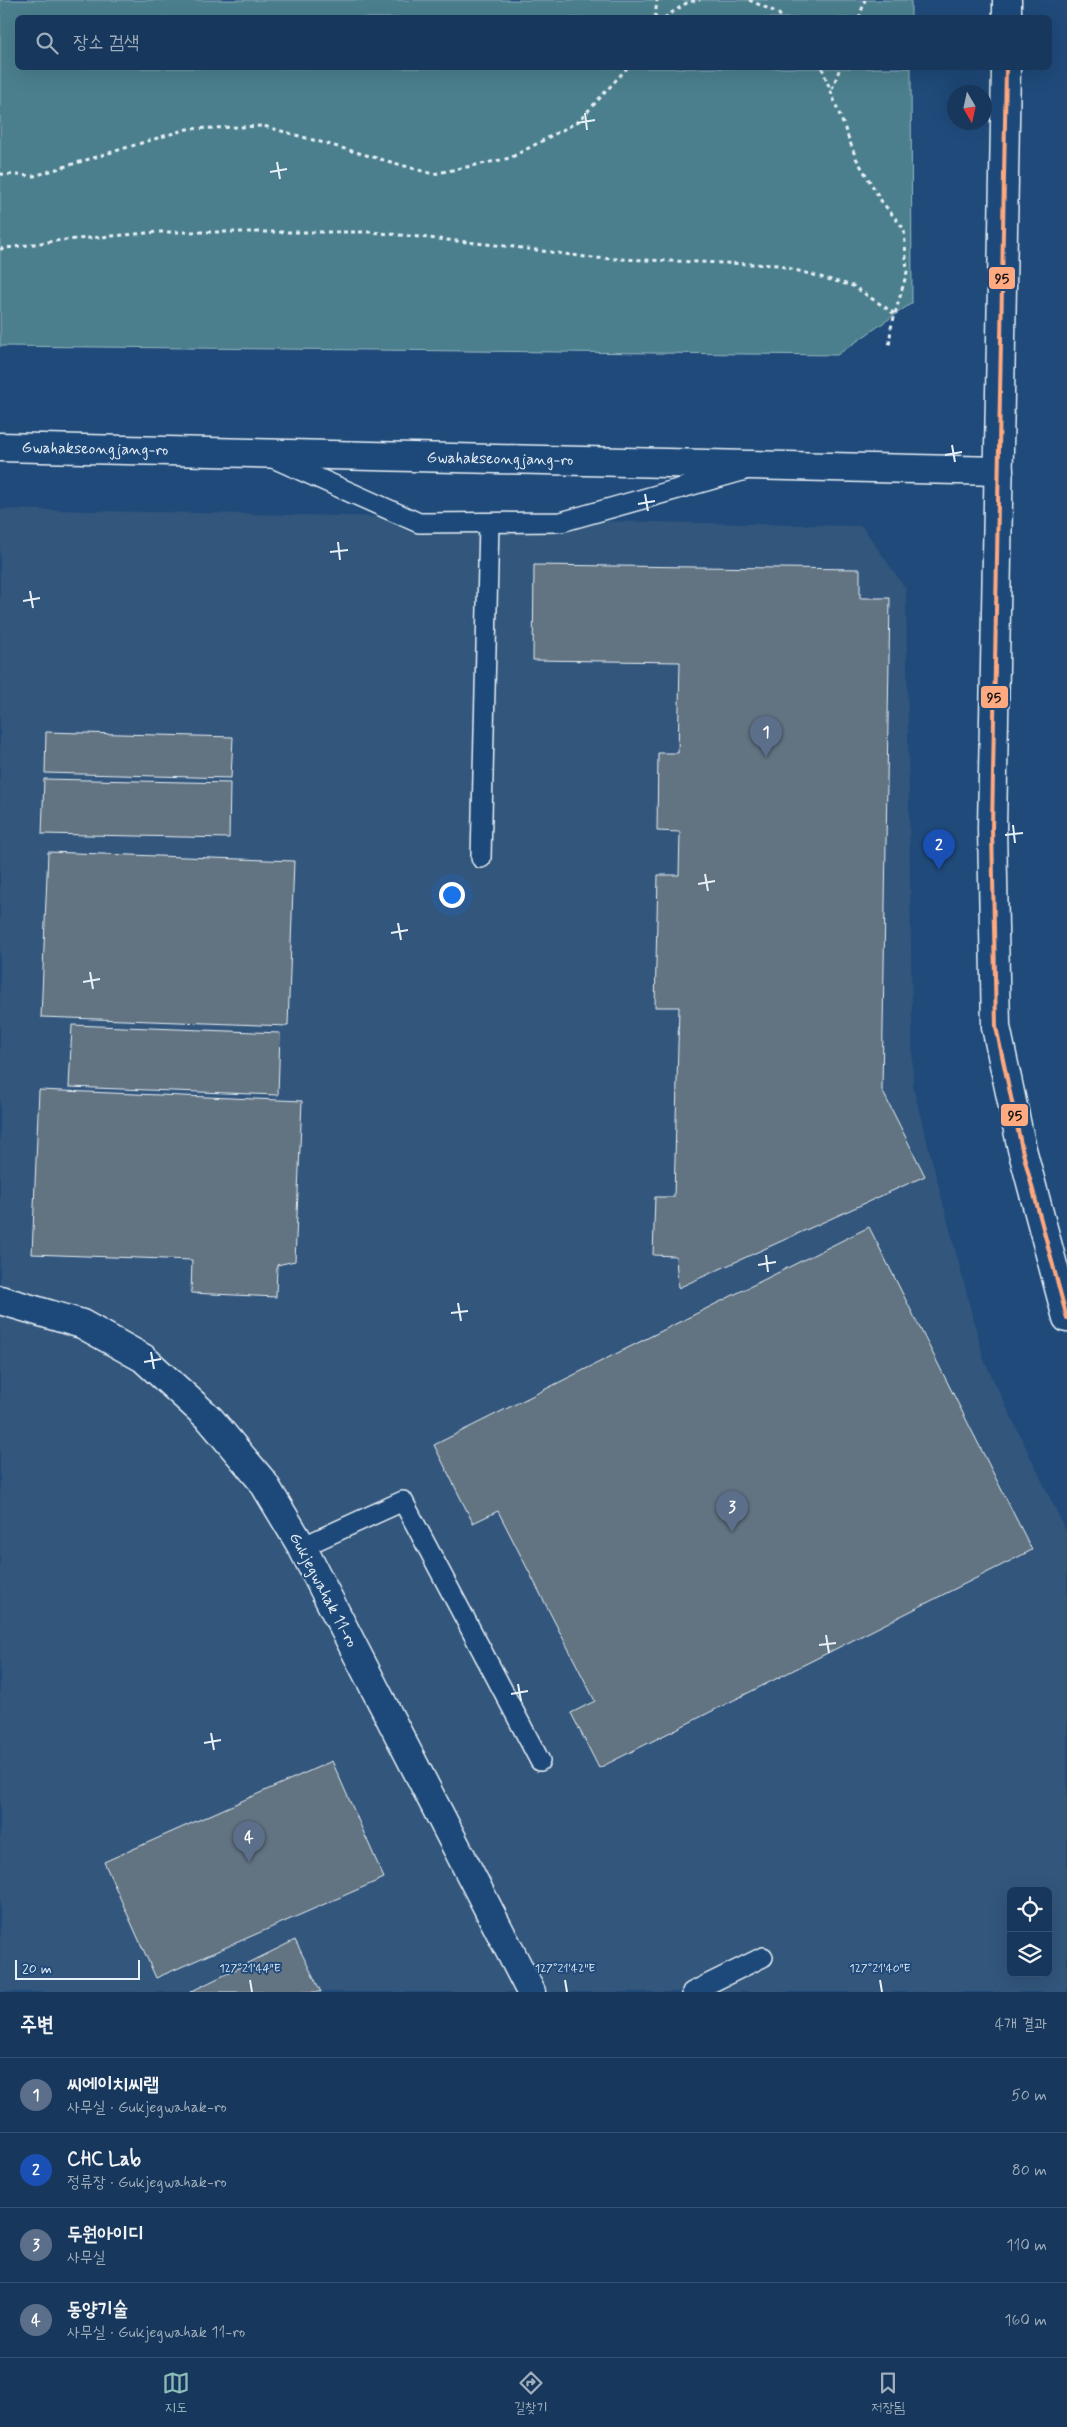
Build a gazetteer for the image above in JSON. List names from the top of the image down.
{
  "streets": {
    "street": ["Gwahakseongjang-ro", "Gukjegwahak 11-ro"]
  },
  "lines": ["transit line 95"],
  "scale_bar": "20 m",
  "north": "bottom",
  "page": {
    "search": "장소 검색",
    "pins": [
      "1",
      "2",
      "3",
      "4"
    ],
    "scale": "20 m",
    "heading": ["주변", "4개 결과"],
    "list": [
      {
        "mark": "1",
        "name": "씨에이치씨랩",
        "note": "사무실 · Gukjegwahak-ro",
        "value": "50 m"
      },
      {
        "mark": "2",
        "name": "CHC Lab",
        "note": "정류장 · Gukjegwahak-ro",
        "value": "80 m"
      },
      {
        "mark": "3",
        "name": "두원아이디",
        "note": "사무실",
        "value": "110 m"
      },
      {
        "mark": "4",
        "name": "동양기술",
        "note": "사무실 · Gukjegwahak 11-ro",
        "value": "160 m"
      }
    ],
    "nav": ["지도", "길찾기", "저장됨"]
  },
  "coordinates": ["127°21'44\"E", "127°21'42\"E", "127°21'40\"E"]
}
